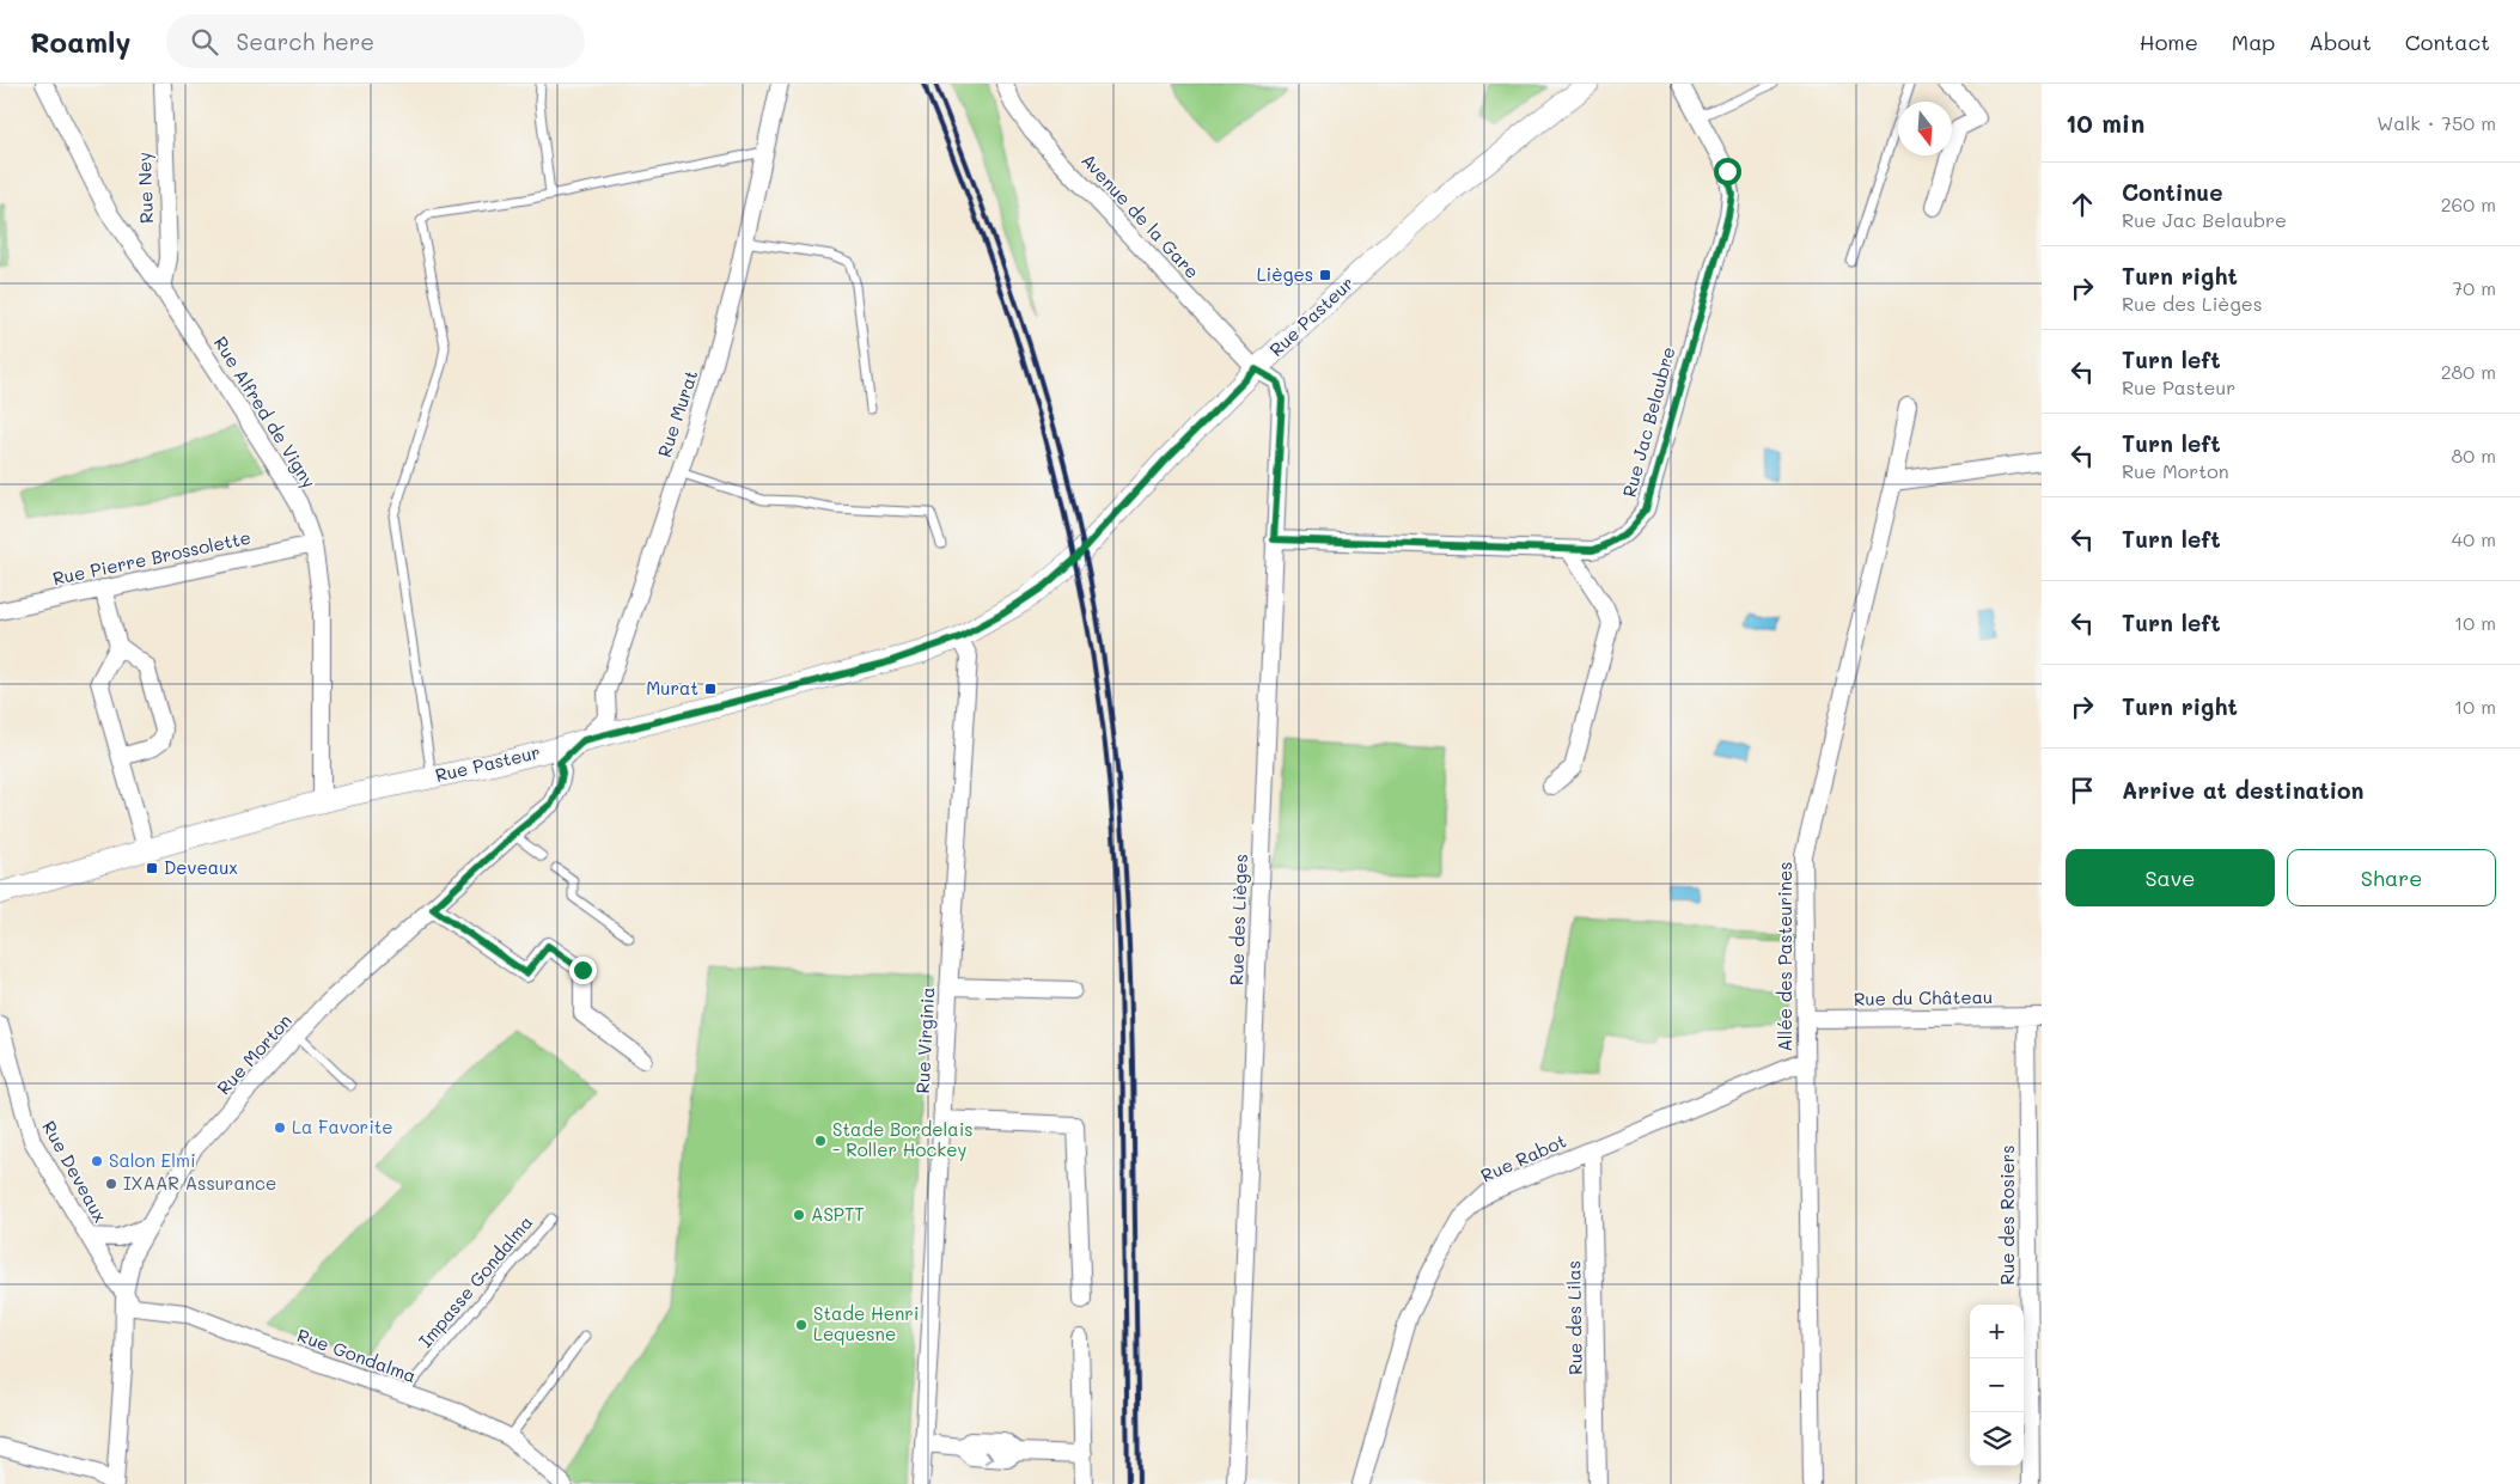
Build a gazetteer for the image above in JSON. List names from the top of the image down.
{
  "streets": {
    "street": [
      "Rue Ney",
      "Avenue de la Gare",
      "Rue Pasteur",
      "Rue Alfred de Vigny",
      "Rue Murat",
      "Rue Jac Belaubre",
      "Rue Pierre Brossolette",
      "Rue des Lièges",
      "Allée des Pasteurines",
      "Rue du Château",
      "Rue Virginia",
      "Rue Morton",
      "Rue Rabot",
      "Rue Deveaux",
      "Rue des Rosiers",
      "Rue des Lilas",
      "Rue Gondalma"
    ],
    "lane": ["Impasse Gondalma"]
  },
  "crossings": [
    ["Rue Ney", "Rue Alfred de Vigny"],
    ["Avenue de la Gare", "Rue Pasteur"],
    ["Avenue de la Gare", "Rue des Lièges"],
    ["Rue Pasteur", "Rue Alfred de Vigny"],
    ["Rue Pasteur", "Rue Murat"],
    ["Rue Pasteur", "Rue des Lièges"],
    ["Rue Pasteur", "Rue Virginia"],
    ["Rue Pasteur", "Rue Morton"],
    ["Rue Alfred de Vigny", "Rue Pierre Brossolette"],
    ["Rue Murat", "Rue Morton"],
    ["Rue Jac Belaubre", "Rue des Lièges"],
    ["Allée des Pasteurines", "Rue du Château"],
    ["Allée des Pasteurines", "Rue Rabot"],
    ["Rue du Château", "Rue des Rosiers"],
    ["Rue Morton", "Rue Deveaux"],
    ["Rue Morton", "Rue Gondalma"],
    ["Rue Rabot", "Rue des Lilas"],
    ["Rue Deveaux", "Rue Gondalma"],
    ["Impasse Gondalma", "Rue Gondalma"]
  ],
  "places": {
    "transit": ["Lièges", "Murat", "Deveaux"],
    "other": [
      "La Favorite",
      "Stade Bordelais - Roller Hockey",
      "Salon Elmi",
      "IXAAR Assurance",
      "ASPTT",
      "Stade Henri Lequesne"
    ]
  },
  "north": "bottom",
  "page": {
    "header": "Roamly",
    "search": "Search here",
    "nav": [
      "Home",
      "Map",
      "About",
      "Contact"
    ],
    "heading": ["10 min", "Walk · 750 m"],
    "list": [
      ["Continue", "Rue Jac Belaubre", "260 m"],
      ["Turn right", "Rue des Lièges", "70 m"],
      ["Turn left", "Rue Pasteur", "280 m"],
      ["Turn left", "Rue Morton", "80 m"],
      ["Turn left", "40 m"],
      ["Turn left", "10 m"],
      ["Turn right", "10 m"],
      "Arrive at destination"
    ],
    "buttons": ["Save", "Share"],
    "map_buttons": ["+", "−"]
  }
}
